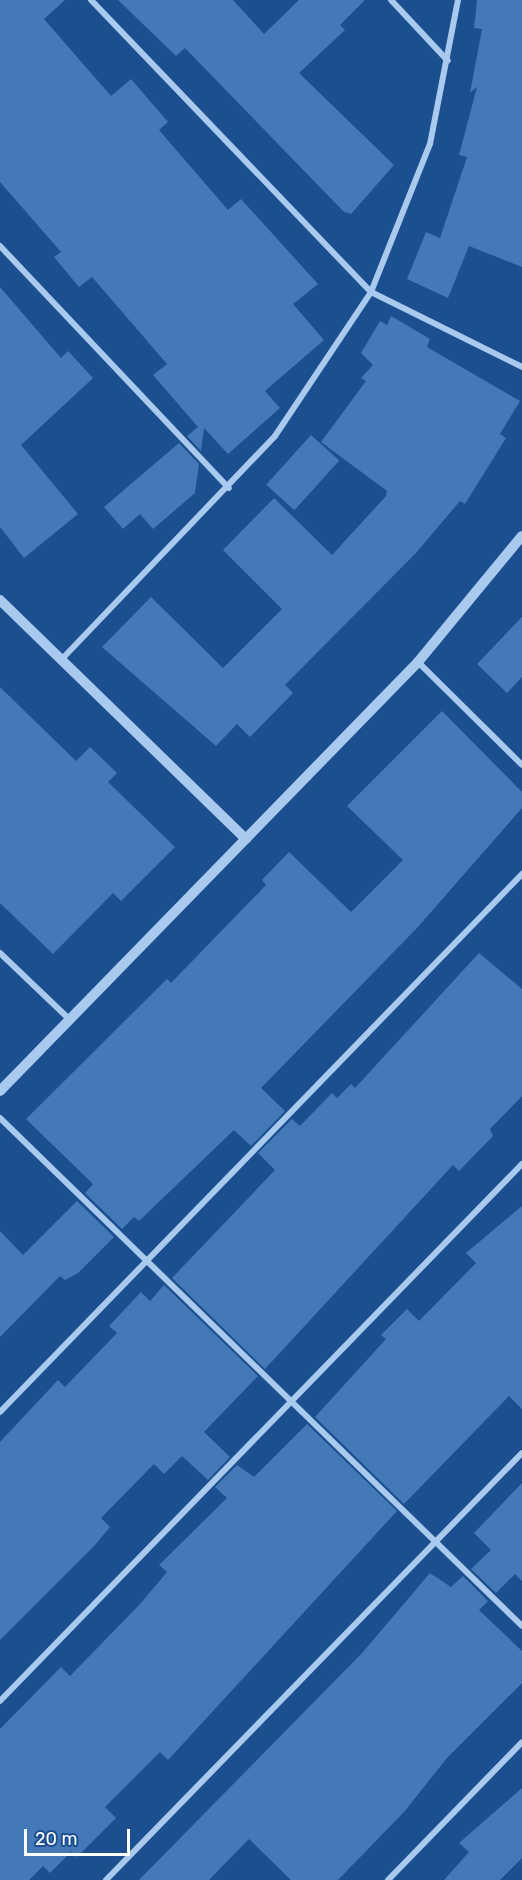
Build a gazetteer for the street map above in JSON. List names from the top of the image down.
{
  "scale_bar": "20 m"
}
